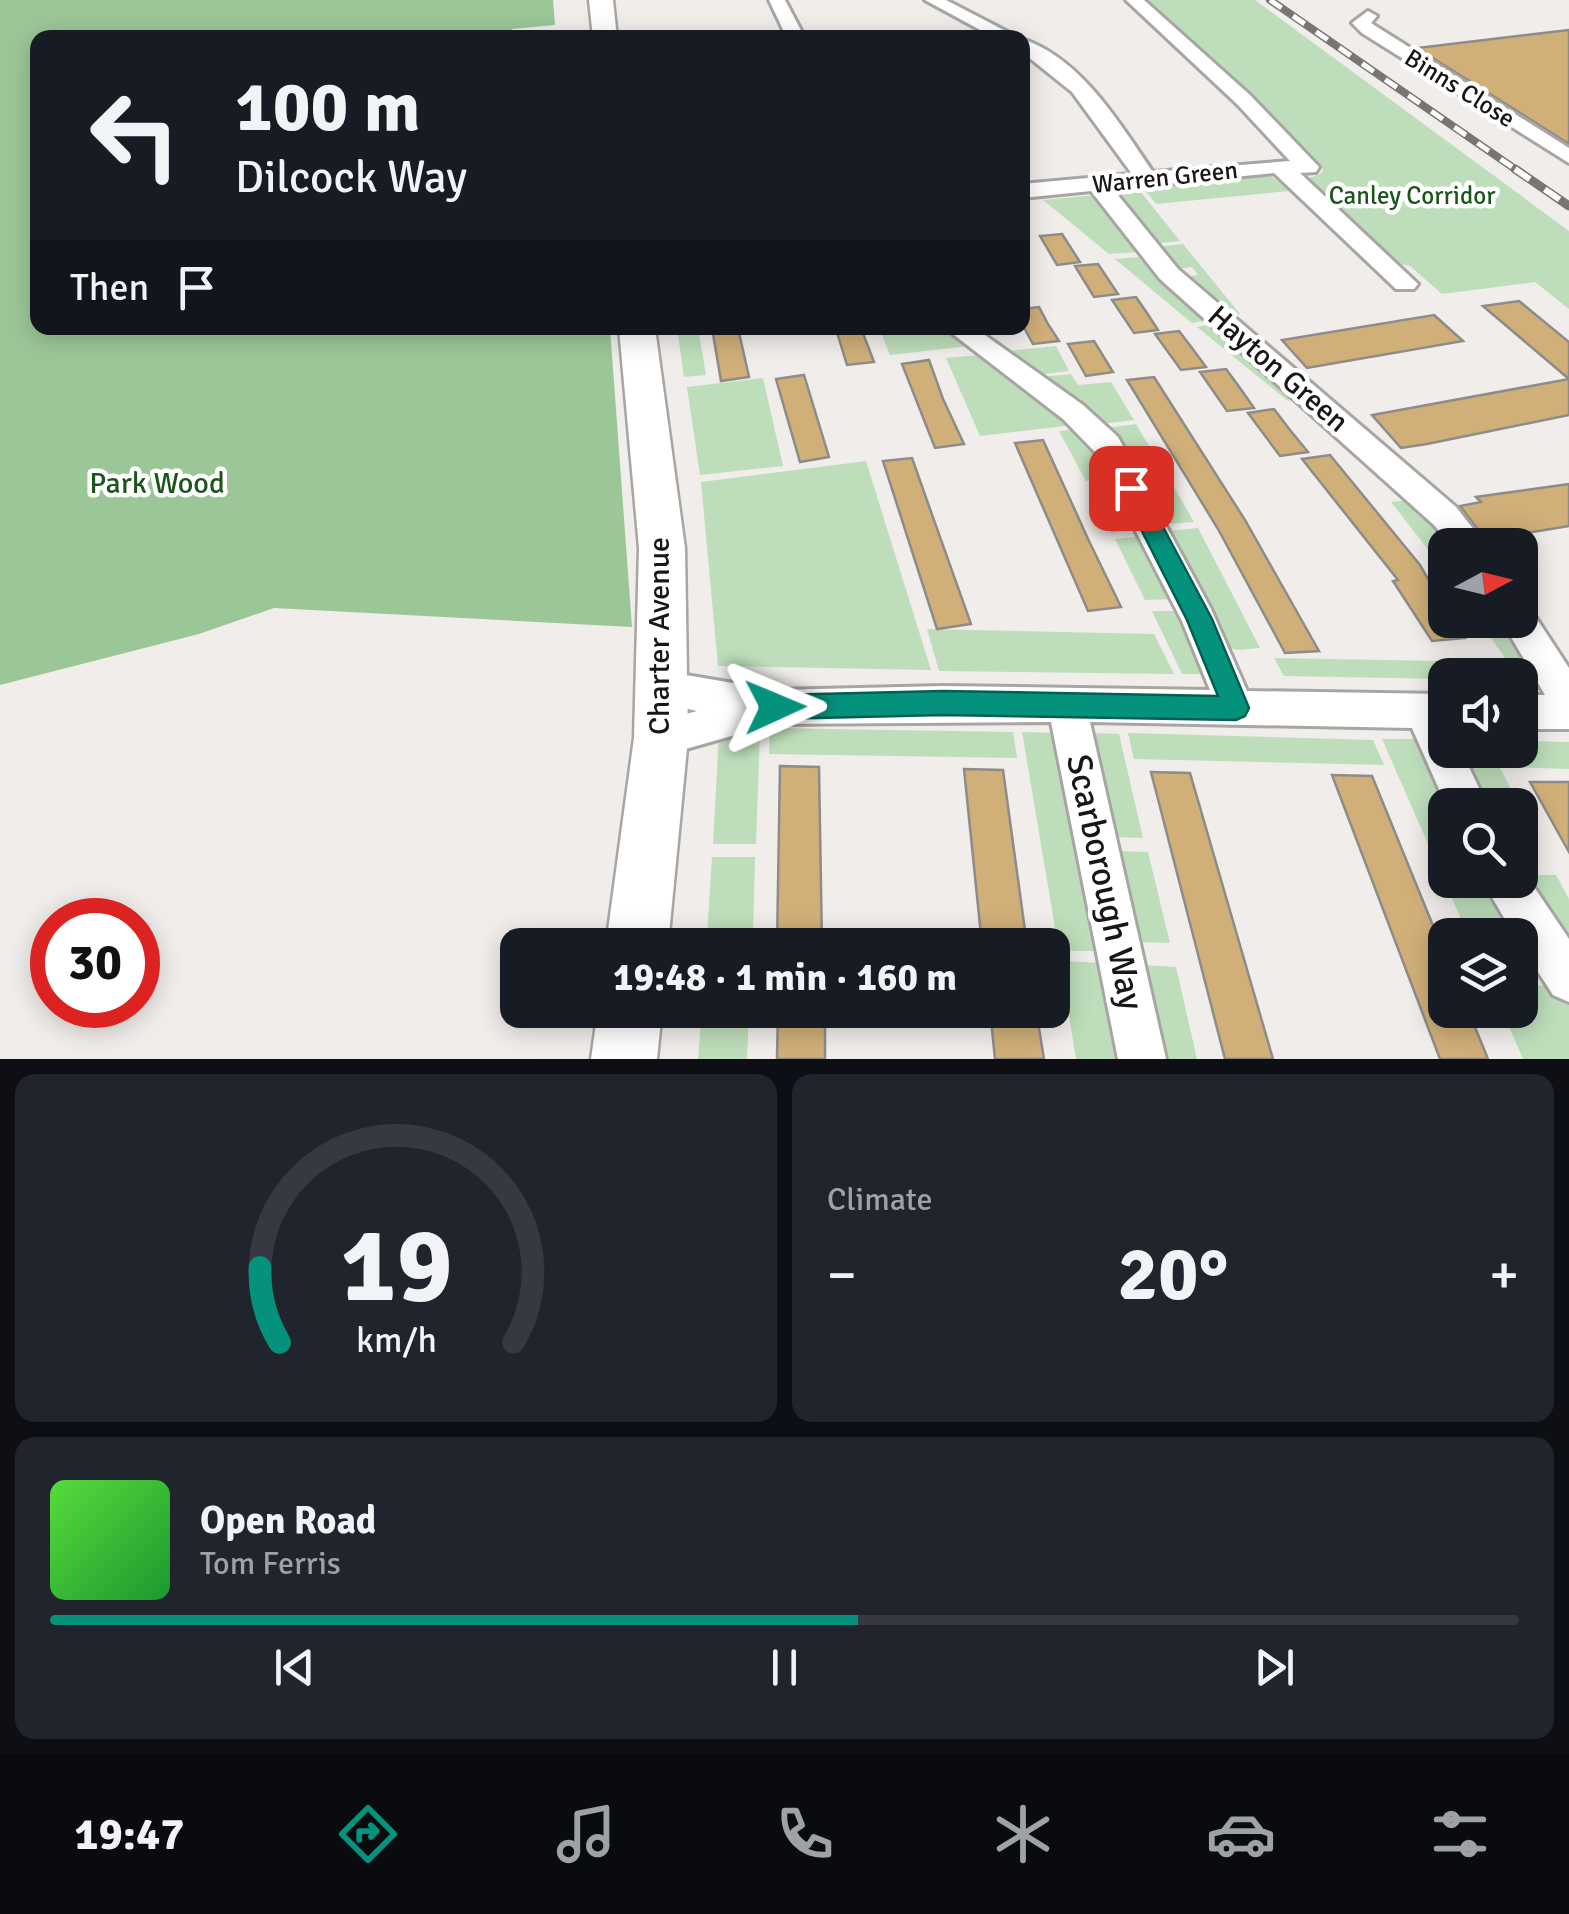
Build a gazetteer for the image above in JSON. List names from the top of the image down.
{
  "streets": {
    "street": [
      "Binns Close",
      "Warren Green",
      "Hayton Green",
      "Charter Avenue",
      "Scarborough Way"
    ]
  },
  "crossings": [
    ["Warren Green", "Hayton Green"]
  ],
  "parks": ["Canley Corridor", "Park Wood"],
  "north": "right",
  "page": {
    "turn": ["100 m", "Dilcock Way"],
    "then": "Then",
    "limit": "30",
    "trip": "19:48 · 1 min · 160 m",
    "tile": "Climate",
    "heat": ["−", "20°", "+"],
    "song": ["Open Road", "Tom Ferris"],
    "tabs": "19:47",
    "gauge": ["19", "km/h"]
  }
}
